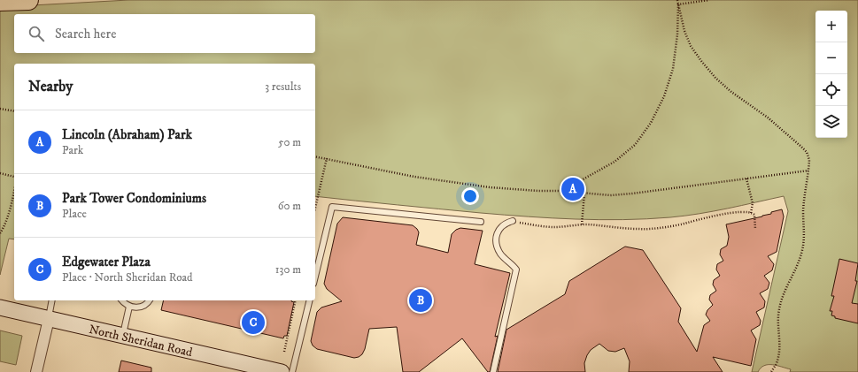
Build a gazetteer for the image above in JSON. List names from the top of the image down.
{
  "streets": {
    "main road": ["North Sheridan Road"]
  },
  "page": {
    "map_buttons": ["+", "−"],
    "search": "Search here",
    "heading": ["Nearby", "3 results"],
    "list": [
      {
        "mark": "A",
        "name": "Lincoln (Abraham) Park",
        "note": "Park",
        "value": "50 m"
      },
      {
        "mark": "B",
        "name": "Park Tower Condominiums",
        "note": "Place",
        "value": "60 m"
      },
      {
        "mark": "C",
        "name": "Edgewater Plaza",
        "note": "Place · North Sheridan Road",
        "value": "130 m"
      }
    ],
    "pins": ["A", "B", "C"]
  }
}
